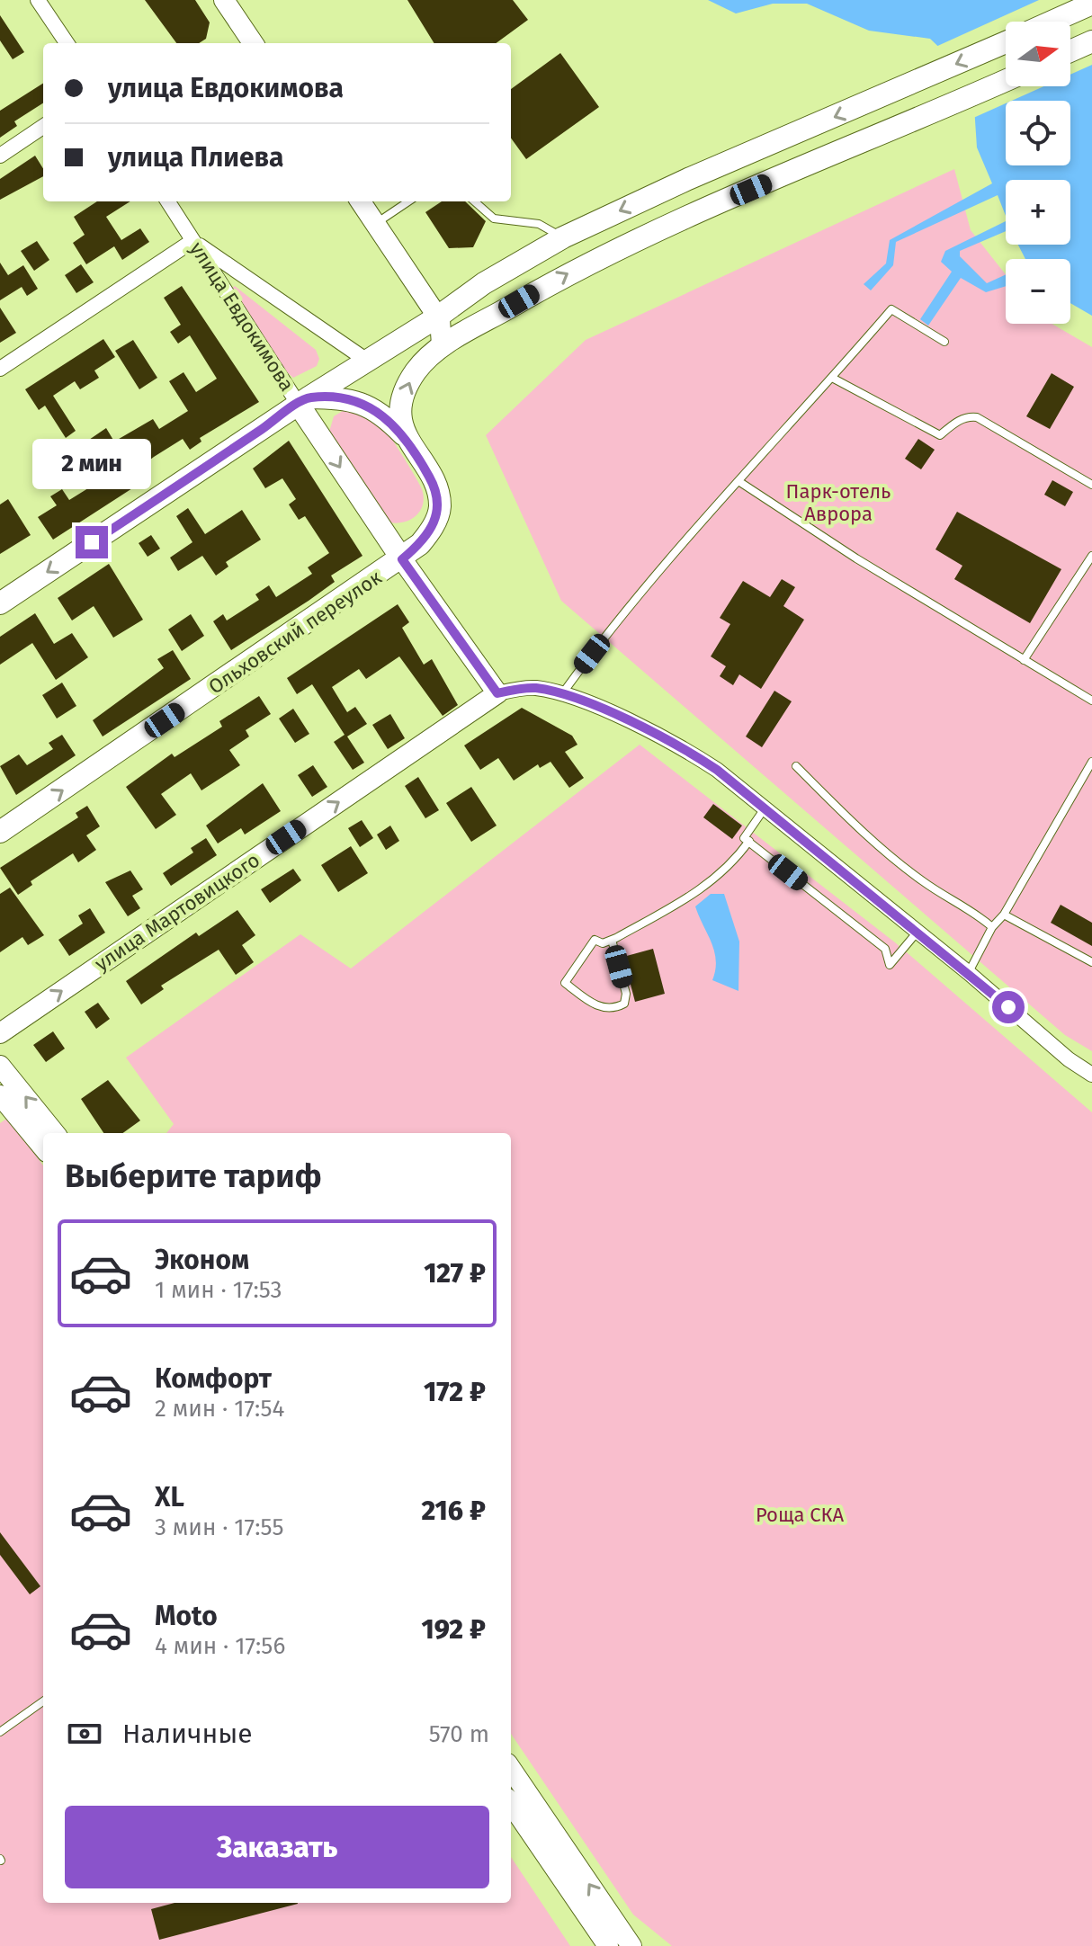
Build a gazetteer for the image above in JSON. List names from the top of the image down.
{
  "streets": {
    "main road": ["улица Евдокимова", "Ольховский переулок", "улица Мартовицкого"]
  },
  "crossings": [
    ["улица Евдокимова", "Ольховский переулок"],
    ["улица Евдокимова", "улица Мартовицкого"]
  ],
  "one_way": ["улица Мартовицкого"],
  "parks": ["Парк-отель Аврора", "Роща СКА"],
  "north": "right",
  "page": {
    "map_buttons": ["+", "−"],
    "banner": ["улица Евдокимова", "улица Плиева"],
    "bubble": "2 мин",
    "heading": "Выберите тариф",
    "list": [
      {
        "name": "Эконом",
        "note": "1 мин · 17:53",
        "value": "127 ₽"
      },
      {
        "name": "Комфорт",
        "note": "2 мин · 17:54",
        "value": "172 ₽"
      },
      {
        "name": "XL",
        "note": "3 мин · 17:55",
        "value": "216 ₽"
      },
      {
        "name": "Moto",
        "note": "4 мин · 17:56",
        "value": "192 ₽"
      }
    ],
    "pay": ["Наличные", "570 m"],
    "buttons": "Заказать"
  }
}
